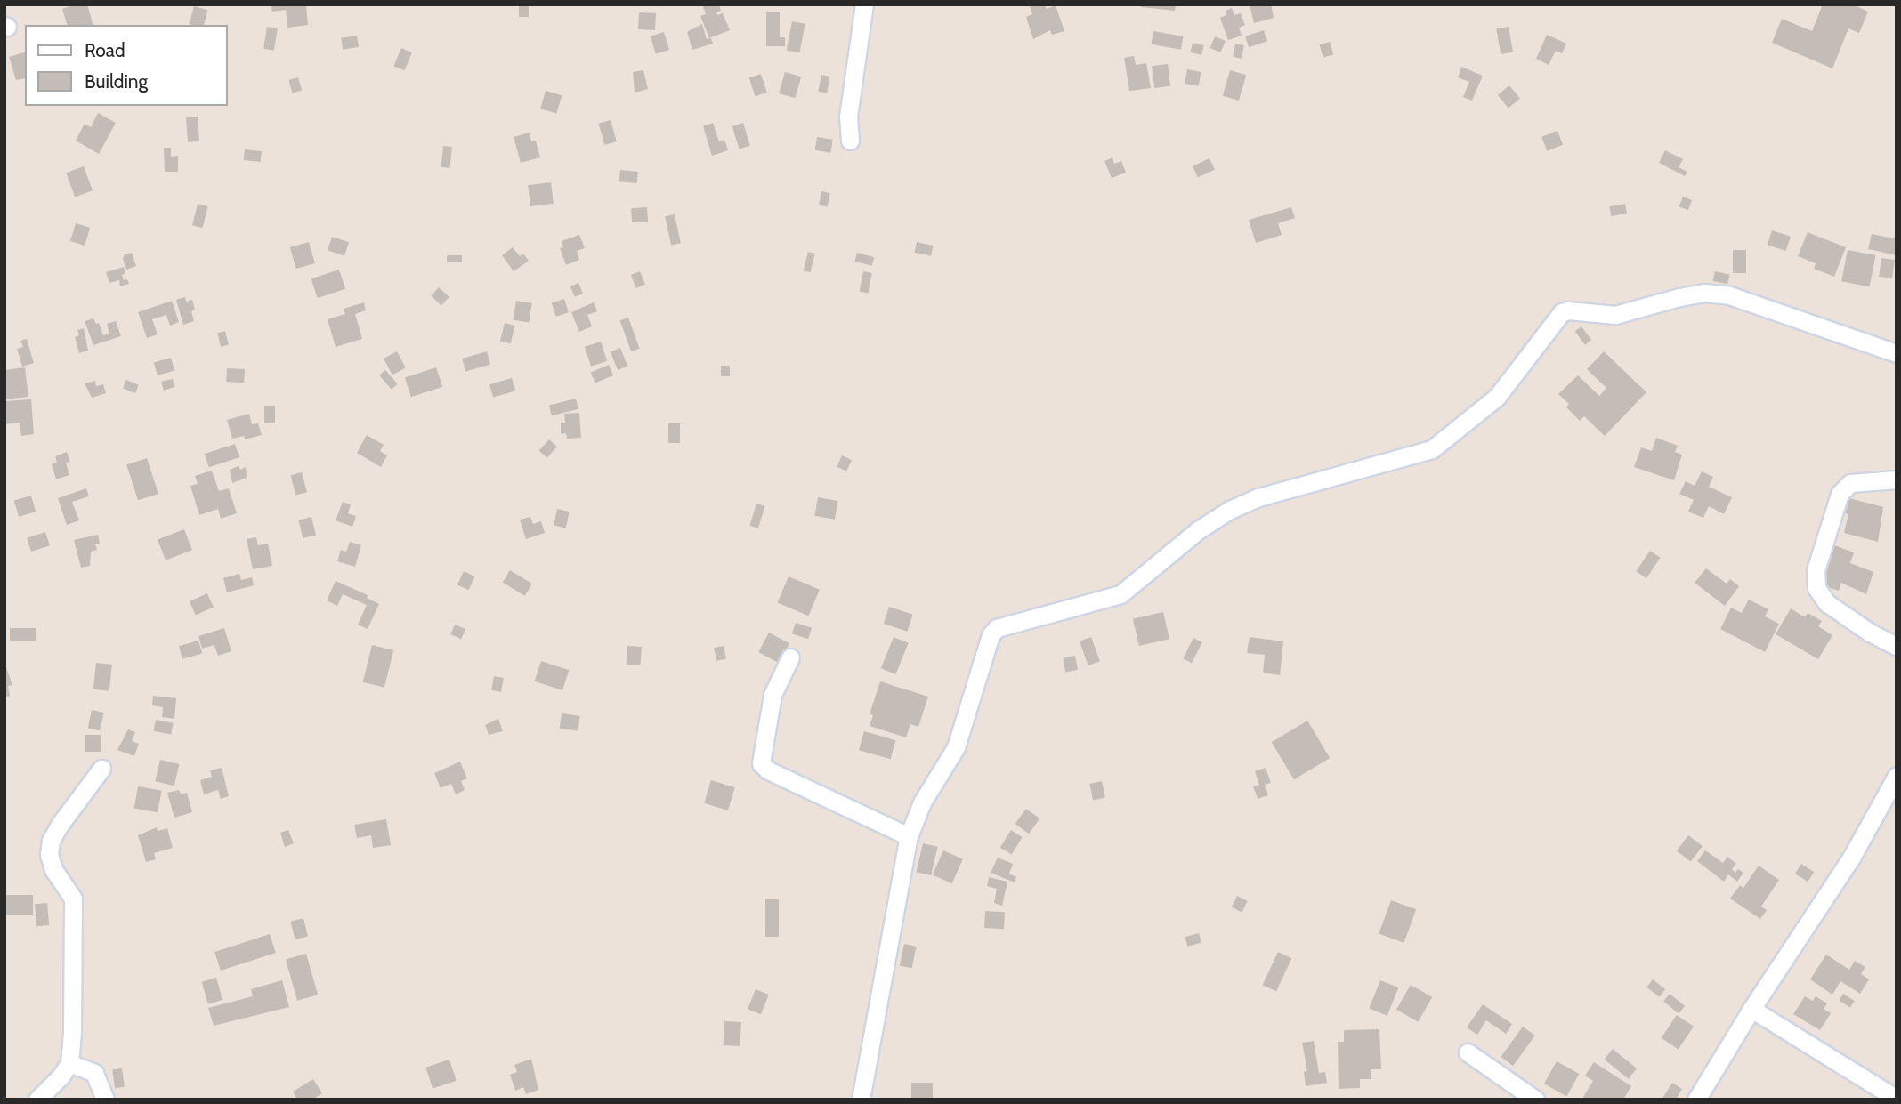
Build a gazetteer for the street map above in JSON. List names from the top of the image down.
{
  "legend": ["Road", "Building"]
}
